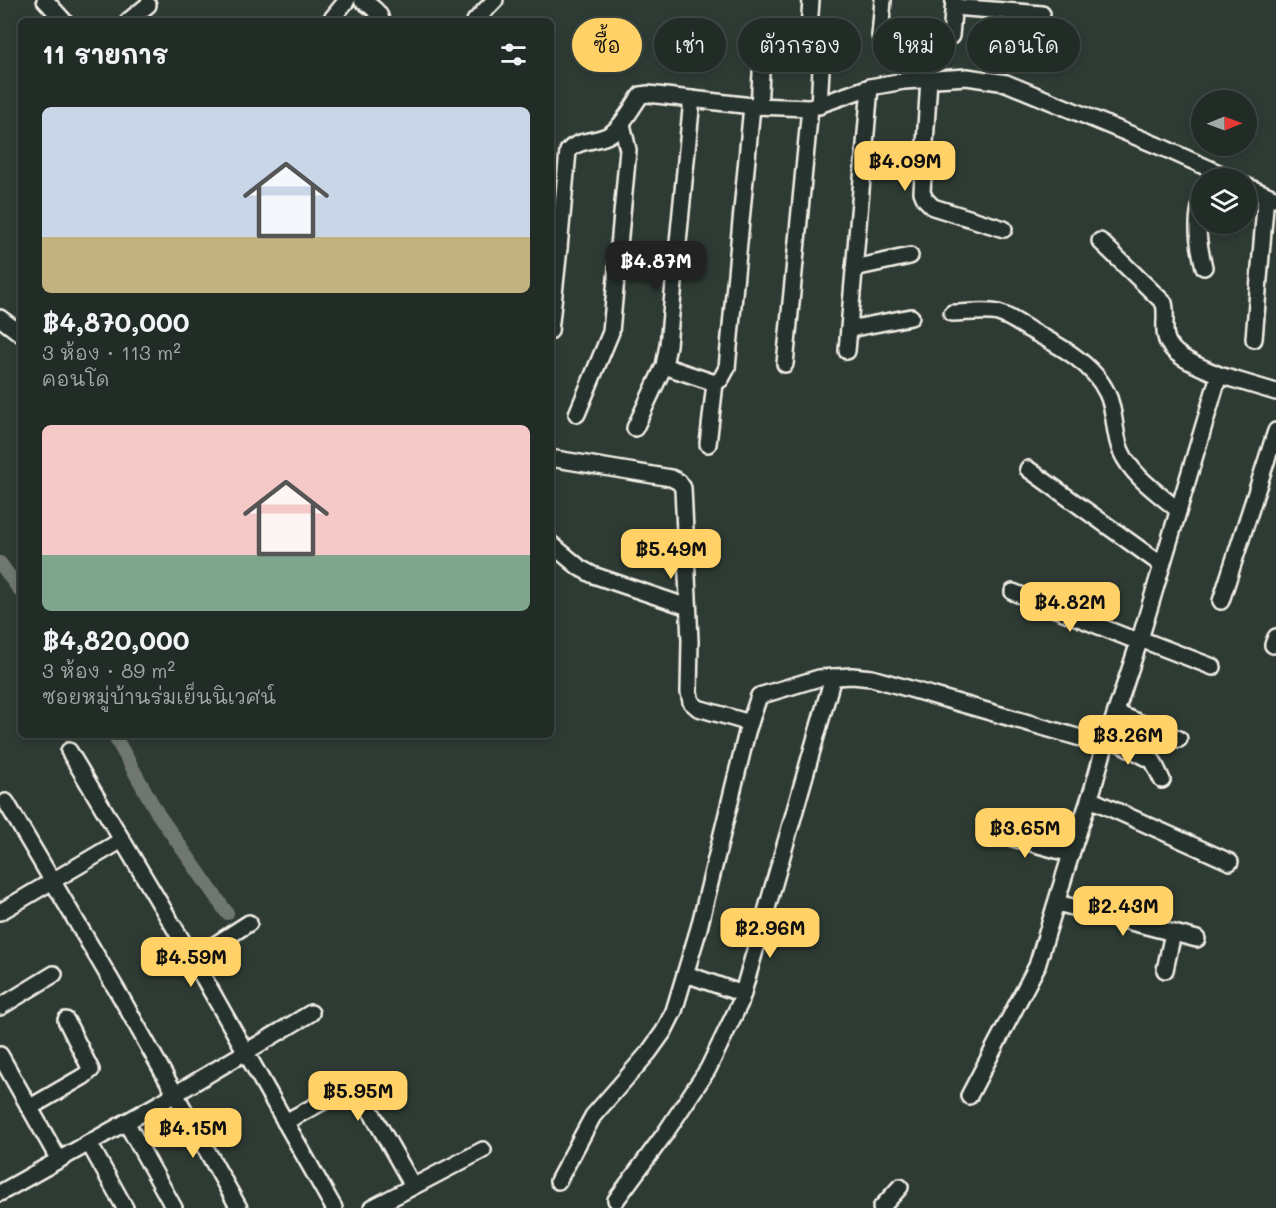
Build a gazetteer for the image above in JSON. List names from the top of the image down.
{
  "north": "right",
  "page": {
    "chip": [
      "ซื้อ",
      "เช่า",
      "ตัวกรอง",
      "ใหม่",
      "คอนโด"
    ],
    "heading": "11 รายการ",
    "list": [
      {
        "name": "฿4,870,000",
        "note": "3 ห้อง · 113 m² · คอนโด"
      },
      {
        "name": "฿4,820,000",
        "note": "3 ห้อง · 89 m² · ซอยหมู่บ้านร่มเย็นนิเวศน์"
      }
    ],
    "price": [
      "฿4.09M",
      "฿4.87M",
      "฿5.49M",
      "฿4.82M",
      "฿3.26M",
      "฿3.65M",
      "฿2.43M",
      "฿2.96M",
      "฿4.59M",
      "฿5.95M",
      "฿4.15M"
    ]
  }
}
